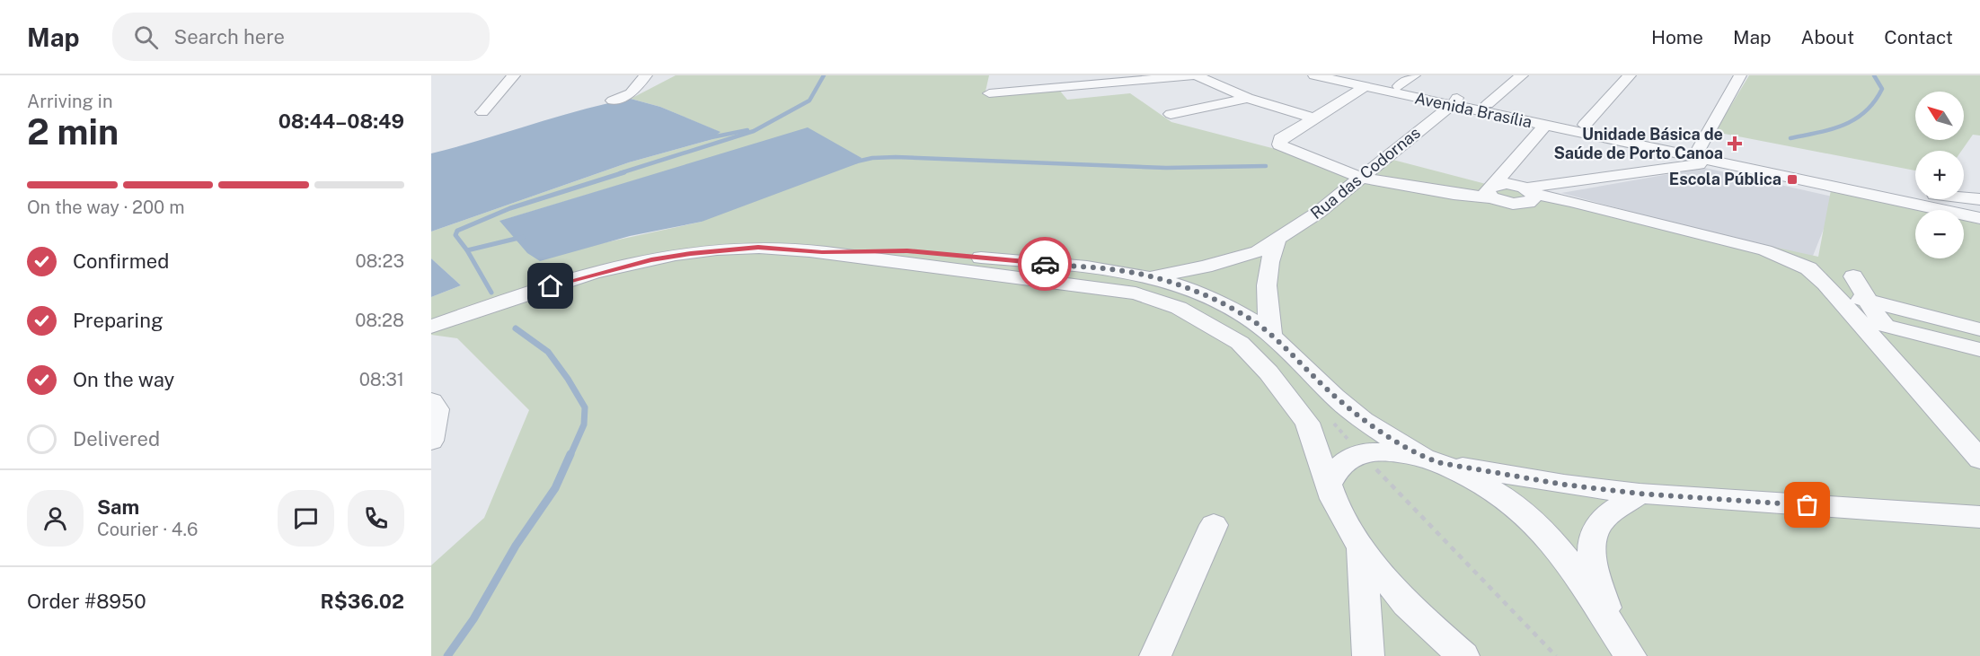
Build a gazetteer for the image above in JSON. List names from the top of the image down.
{
  "streets": {
    "street": ["Avenida Brasília", "Rua das Codornas"]
  },
  "crossings": [
    ["Avenida Brasília", "Rua das Codornas"]
  ],
  "places": {
    "health": ["Unidade Básica de Saúde de Porto Canoa"],
    "transit": ["Escola Pública"]
  },
  "north": "top left",
  "page": {
    "header": "Map",
    "search": "Search here",
    "nav": [
      "Home",
      "Map",
      "About",
      "Contact"
    ],
    "heading": ["2 min", "Arriving in", "08:44–08:49"],
    "panel": [
      "Sam",
      "Courier · 4.6",
      "Order #8950",
      "R$36.02"
    ],
    "map_buttons": ["+", "−"],
    "bar": "On the way · 200 m",
    "list": [
      ["Confirmed", "08:23"],
      ["Preparing", "08:28"],
      ["On the way", "08:31"],
      "Delivered"
    ]
  }
}
